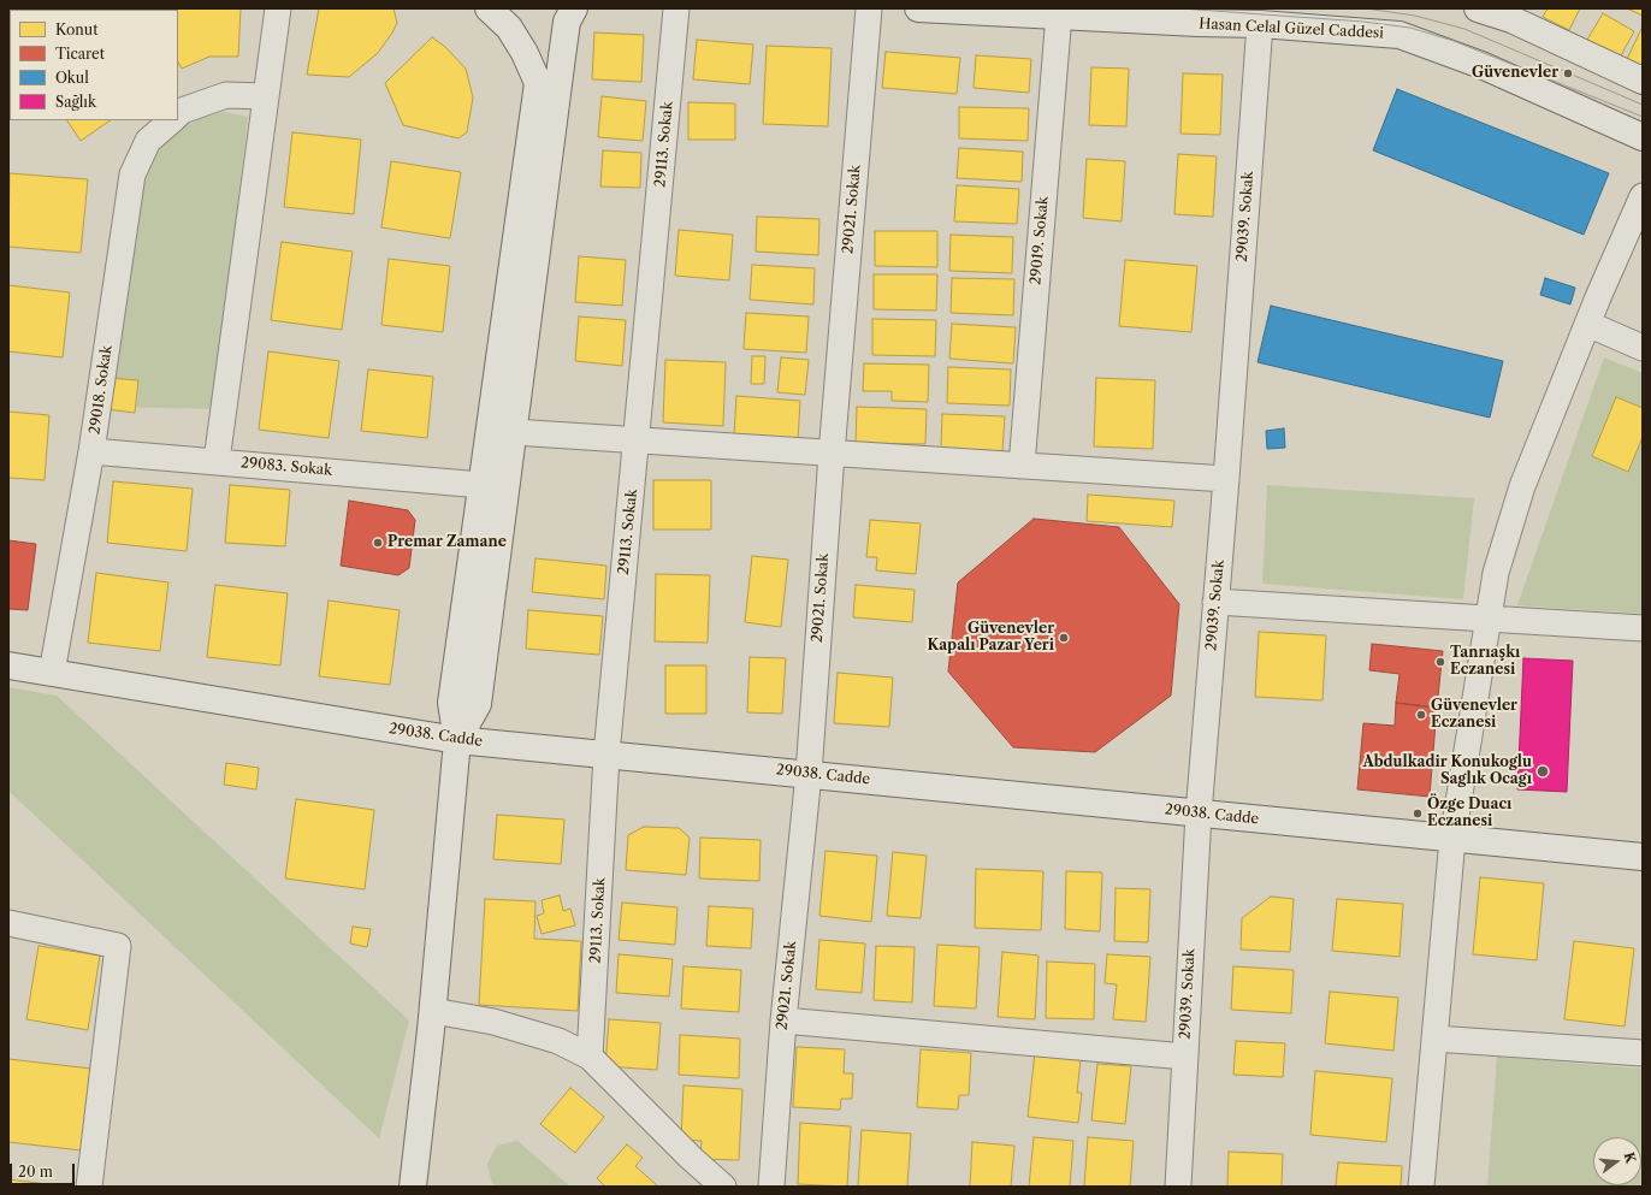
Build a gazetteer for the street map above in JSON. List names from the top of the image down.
{
  "streets": {
    "street": [
      "Hasan Celal Güzel Caddesi",
      "29113. Sokak",
      "29021. Sokak",
      "29039. Sokak",
      "29019. Sokak",
      "29018. Sokak",
      "29083. Sokak",
      "29038. Cadde"
    ]
  },
  "crossings": [
    ["Hasan Celal Güzel Caddesi", "29039. Sokak"],
    ["Hasan Celal Güzel Caddesi", "29019. Sokak"],
    ["29113. Sokak", "29038. Cadde"],
    ["29021. Sokak", "29038. Cadde"],
    ["29039. Sokak", "29038. Cadde"],
    ["29018. Sokak", "29083. Sokak"],
    ["29018. Sokak", "29038. Cadde"]
  ],
  "places": [
    "Güvenevler",
    "Premar Zamane",
    "Güvenevler Kapalı Pazar Yeri",
    "Tanrıaşkı Eczanesi",
    "Güvenevler Eczanesi",
    "Abdulkadir Konukoglu Saglık Ocagı",
    "Özge Duacı Eczanesi"
  ],
  "legend": [
    "Konut",
    "Ticaret",
    "Okul",
    "Sağlık"
  ],
  "scale_bar": "20 m",
  "north": "right"
}
